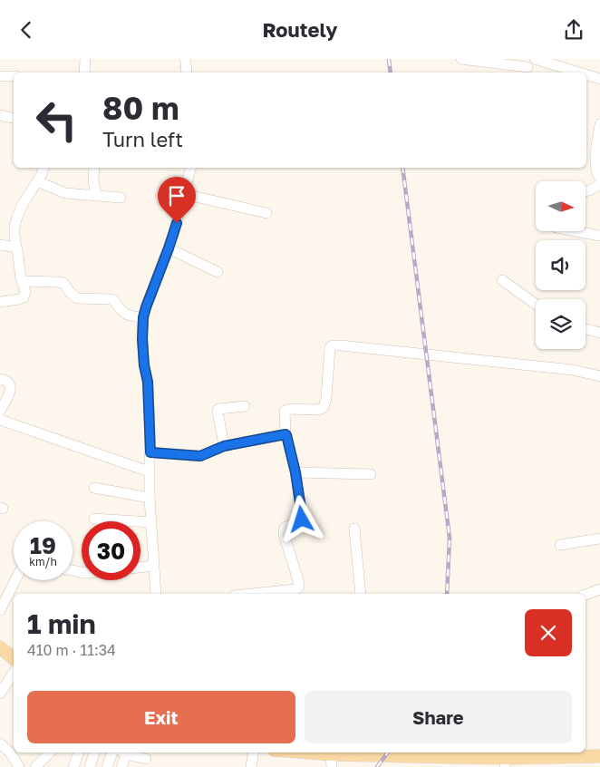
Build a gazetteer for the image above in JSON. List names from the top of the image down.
{
  "north": "right",
  "page": {
    "header": "Routely",
    "turn": ["80 m", "Turn left"],
    "speed": "19 km/h",
    "limit": "30",
    "heading": ["1 min", "410 m · 11:34"],
    "buttons": ["Exit", "Share"]
  }
}
